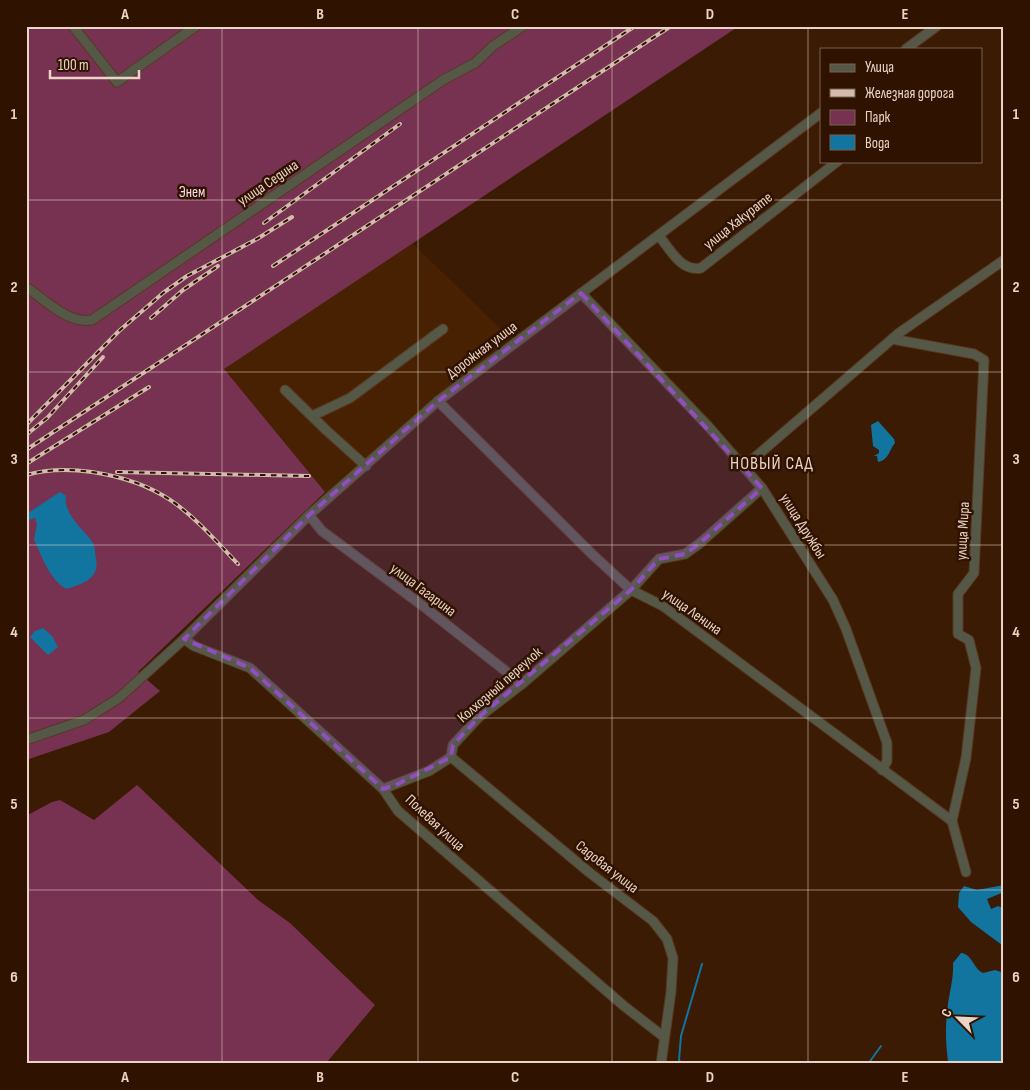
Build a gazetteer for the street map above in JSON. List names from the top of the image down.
{
  "streets": {
    "street": [
      "улица Седина",
      "улица Хакурате",
      "Дорожная улица",
      "улица Дружбы",
      "улица Мира",
      "улица Гагарина",
      "улица Ленина",
      "Колхозный переулок",
      "Полевая улица",
      "Садовая улица"
    ]
  },
  "crossings": [
    ["улица Хакурате", "Дорожная улица"],
    ["Дорожная улица", "улица Дружбы"],
    ["Дорожная улица", "улица Гагарина"],
    ["Дорожная улица", "улица Ленина"],
    ["Дорожная улица", "Полевая улица"],
    ["улица Дружбы", "улица Ленина"],
    ["улица Мира", "улица Ленина"],
    ["улица Гагарина", "Колхозный переулок"],
    ["улица Ленина", "Колхозный переулок"],
    ["Колхозный переулок", "Полевая улица"],
    ["Колхозный переулок", "Садовая улица"],
    ["Полевая улица", "Садовая улица"]
  ],
  "districts": ["НОВЫЙ САД"],
  "parks": ["Энем"],
  "legend": [
    "Улица",
    "Железная дорога",
    "Парк",
    "Вода"
  ],
  "scale_bar": "100 m",
  "north": "top left",
  "grid": {
    "columns": [
      "A",
      "B",
      "C",
      "D",
      "E"
    ],
    "rows": [
      "1",
      "2",
      "3",
      "4",
      "5",
      "6"
    ]
  }
}
